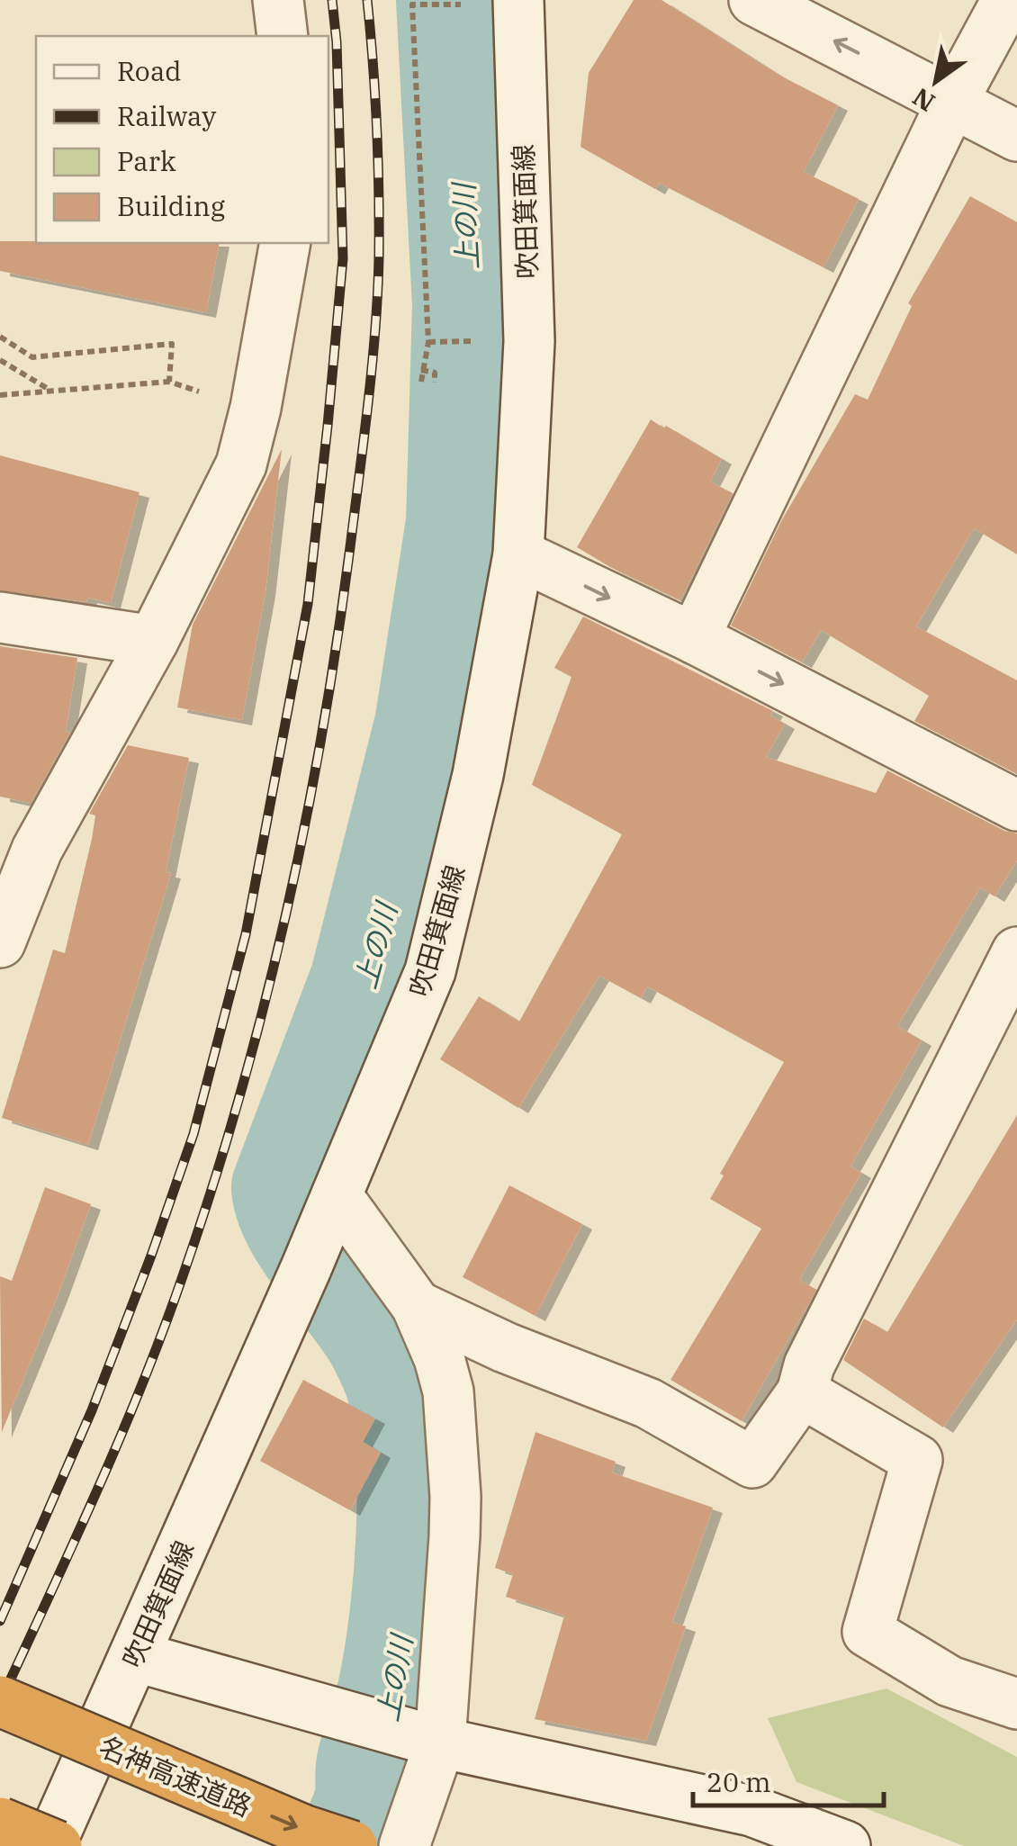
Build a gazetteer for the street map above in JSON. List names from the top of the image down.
{
  "streets": {
    "highway": ["名神高速道路"],
    "street": ["吹田箕面線"]
  },
  "one_way": ["名神高速道路"],
  "water": ["上の川"],
  "legend": [
    "Road",
    "Railway",
    "Park",
    "Building"
  ],
  "scale_bar": "20 m",
  "north": "bottom left"
}
